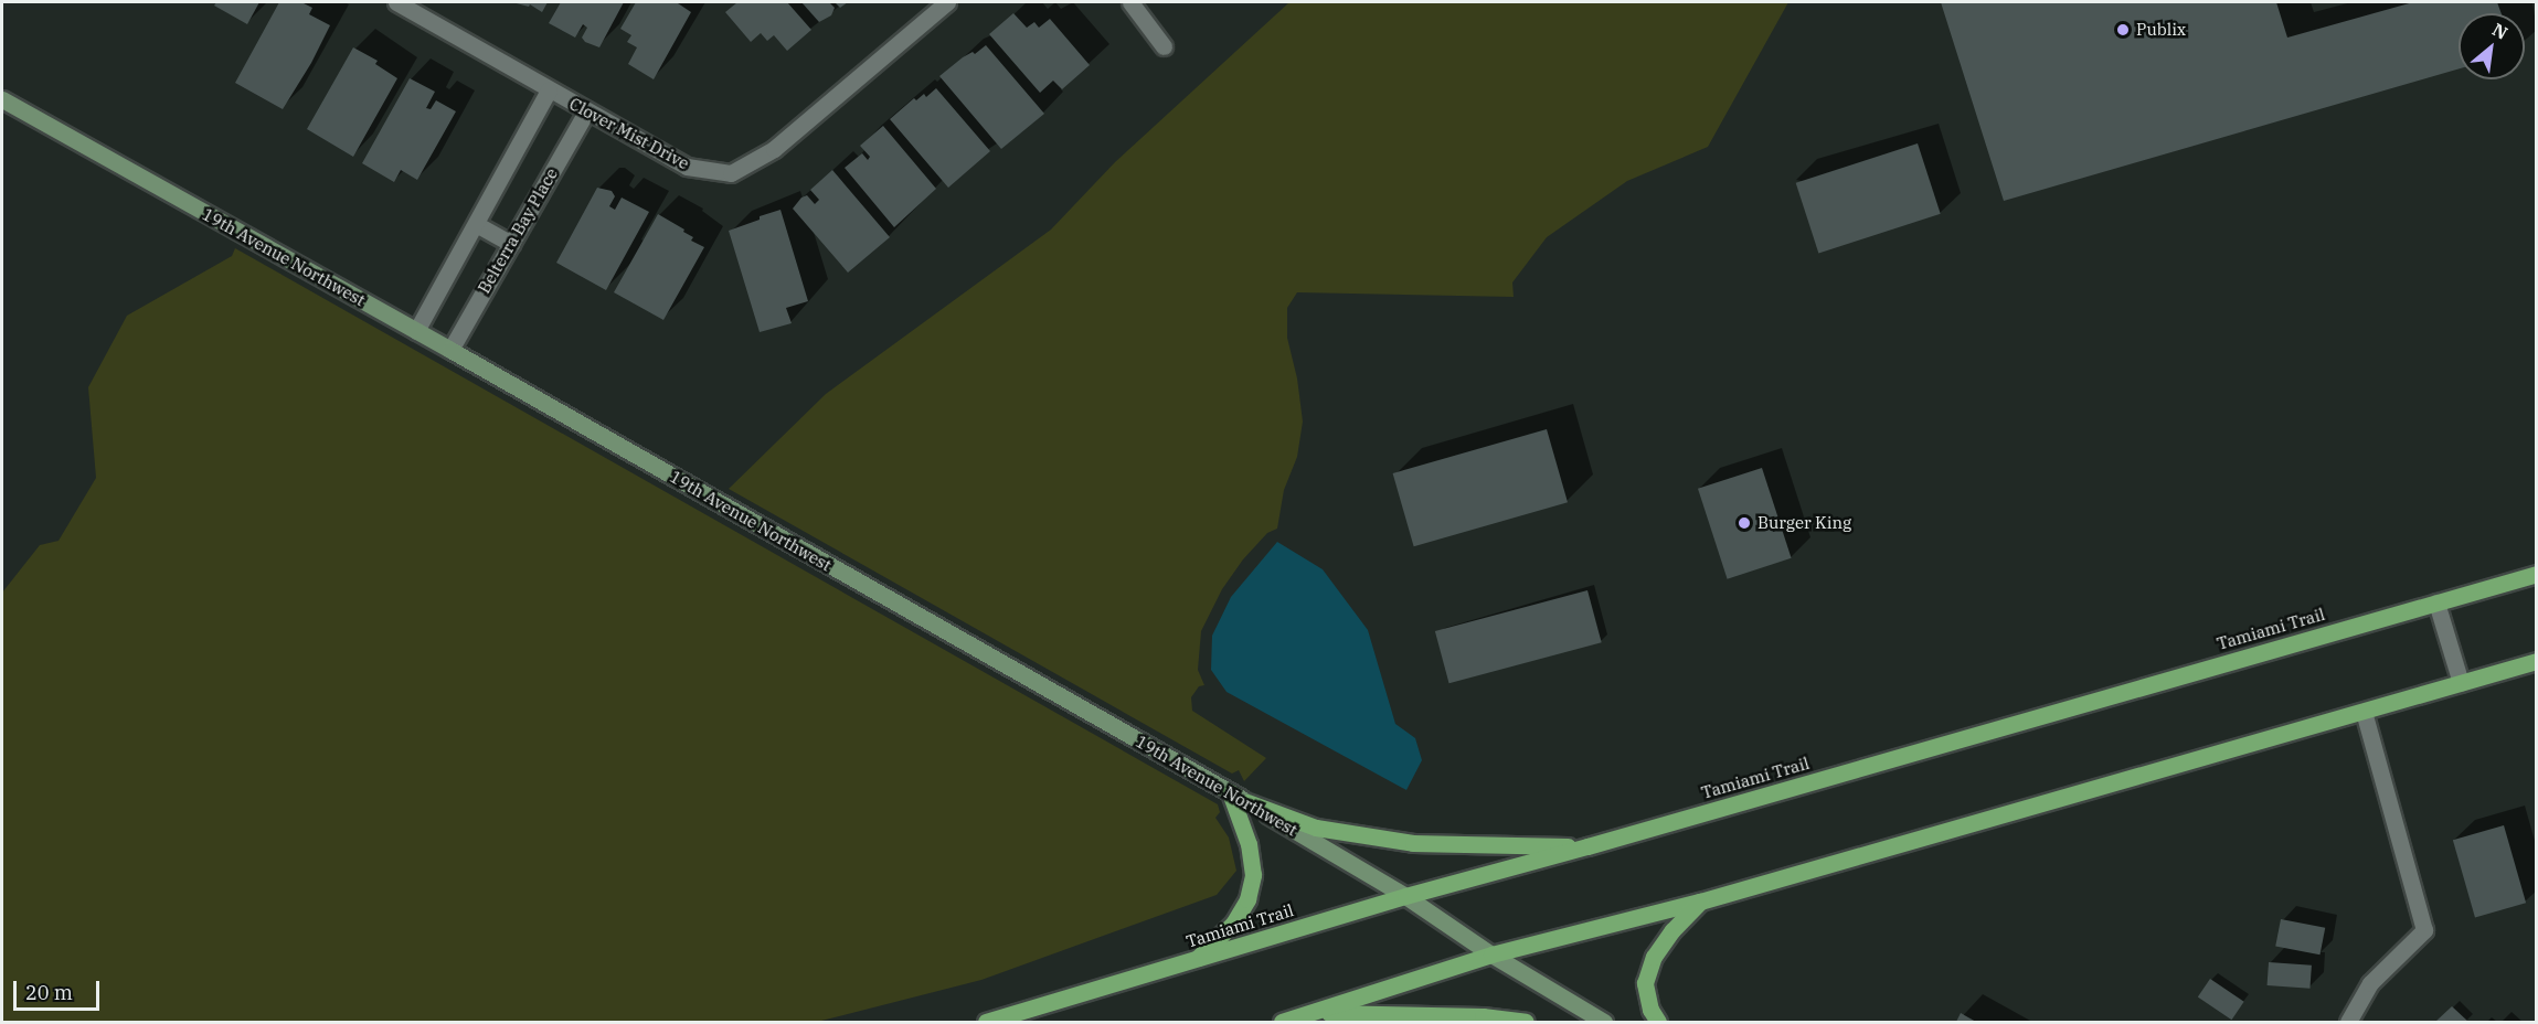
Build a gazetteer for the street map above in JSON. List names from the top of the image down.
{
  "streets": {
    "main road": ["Tamiami Trail"],
    "street": ["Clover Mist Drive", "Belterra Bay Place", "19th Avenue Northwest"]
  },
  "crossings": [
    ["Clover Mist Drive", "Belterra Bay Place"],
    ["Belterra Bay Place", "19th Avenue Northwest"],
    ["19th Avenue Northwest", "Tamiami Trail"]
  ],
  "places": ["Publix", "Burger King"],
  "scale_bar": "20 m",
  "north": "top right"
}
